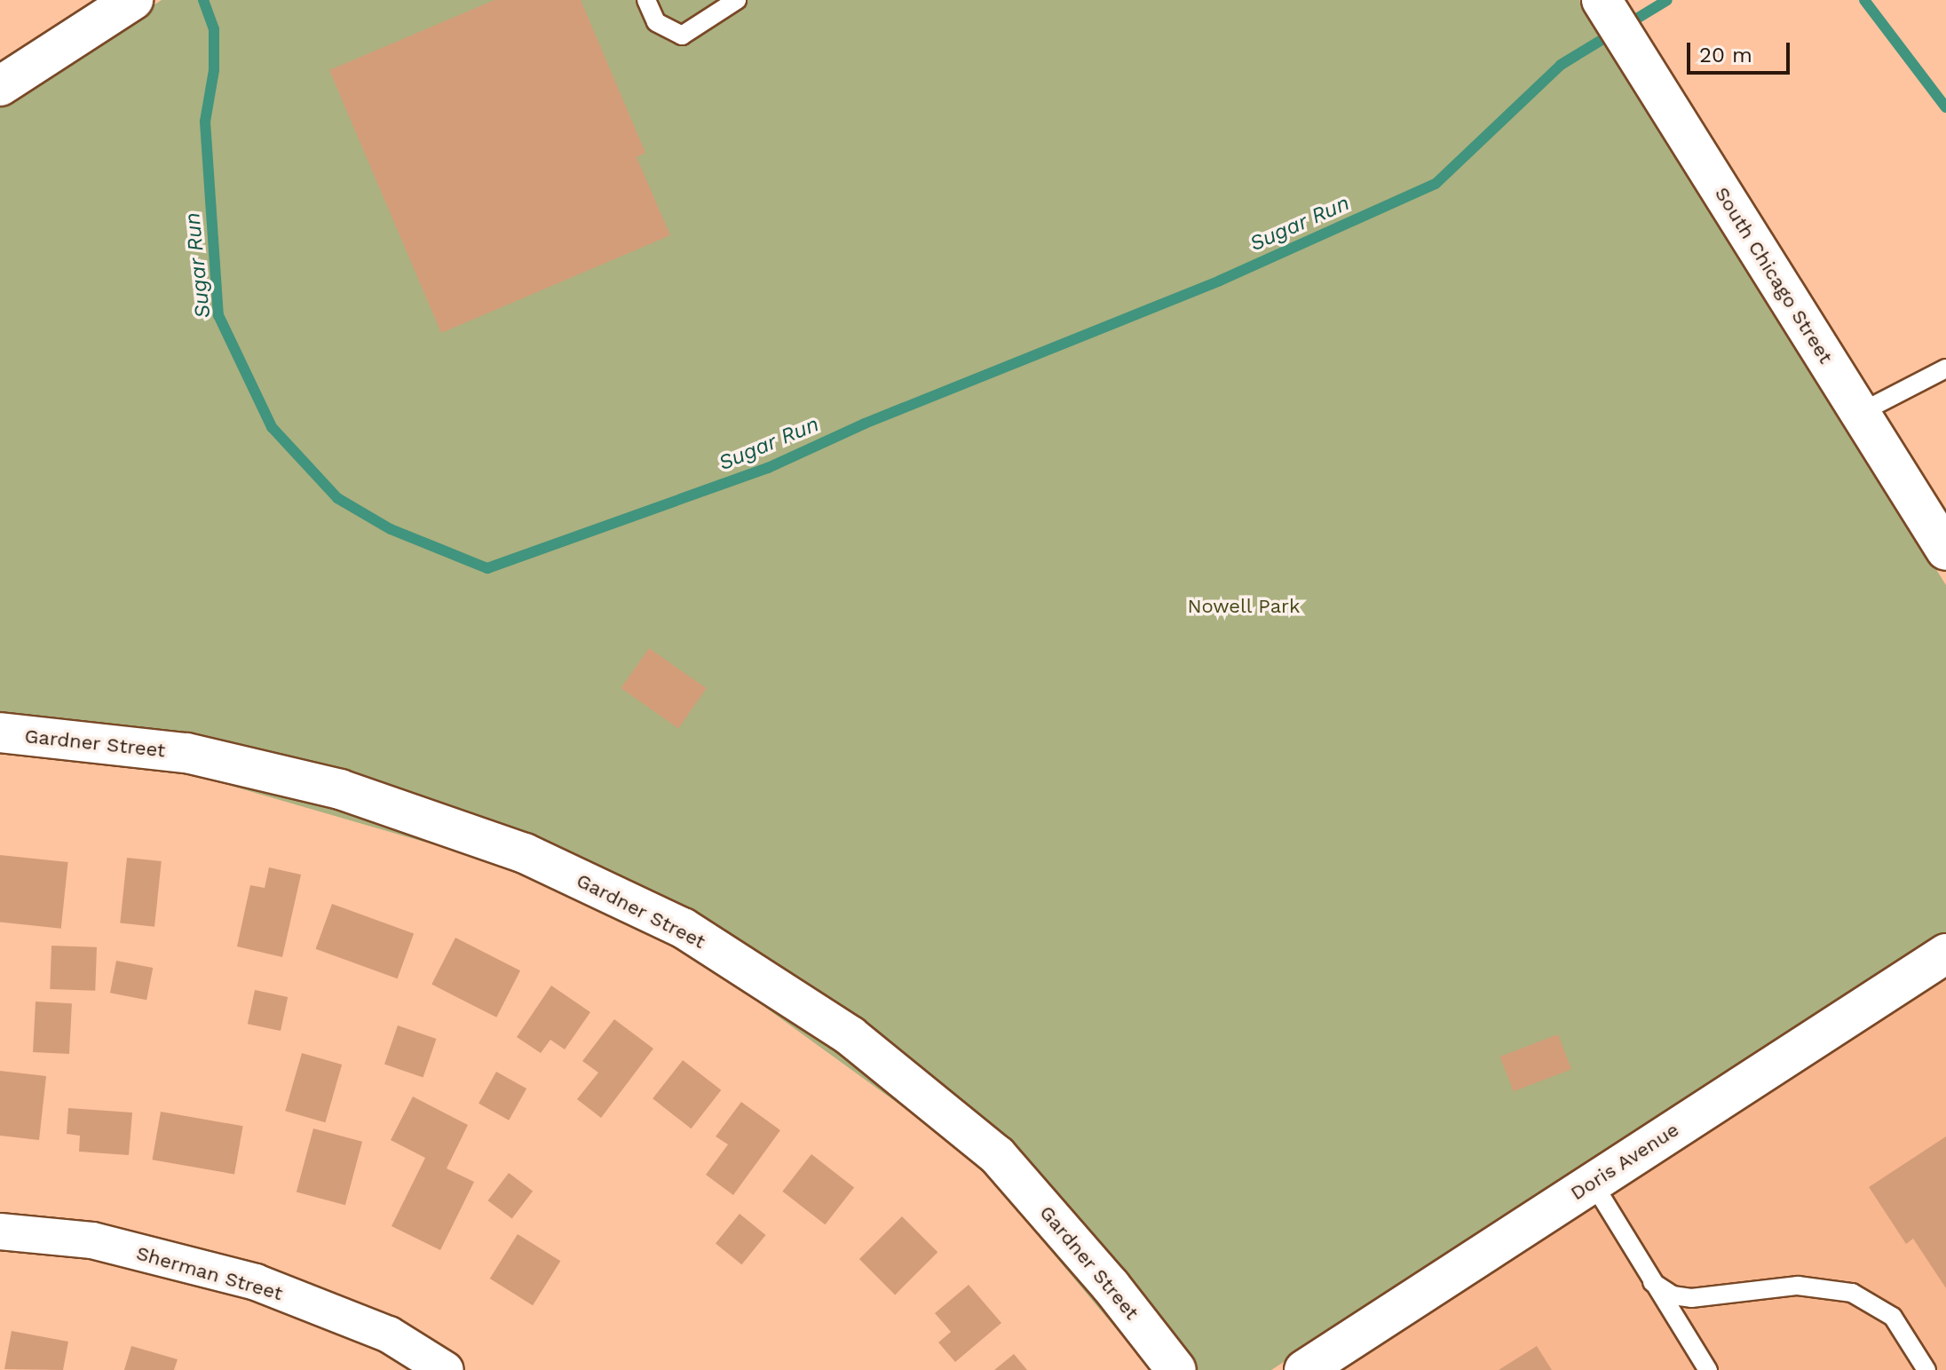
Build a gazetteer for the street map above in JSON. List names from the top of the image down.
{
  "streets": {
    "main road": ["South Chicago Street", "Gardner Street", "Doris Avenue"],
    "street": ["Sherman Street"]
  },
  "water": ["Sugar Run"],
  "parks": ["Nowell Park"],
  "scale_bar": "20 m"
}
